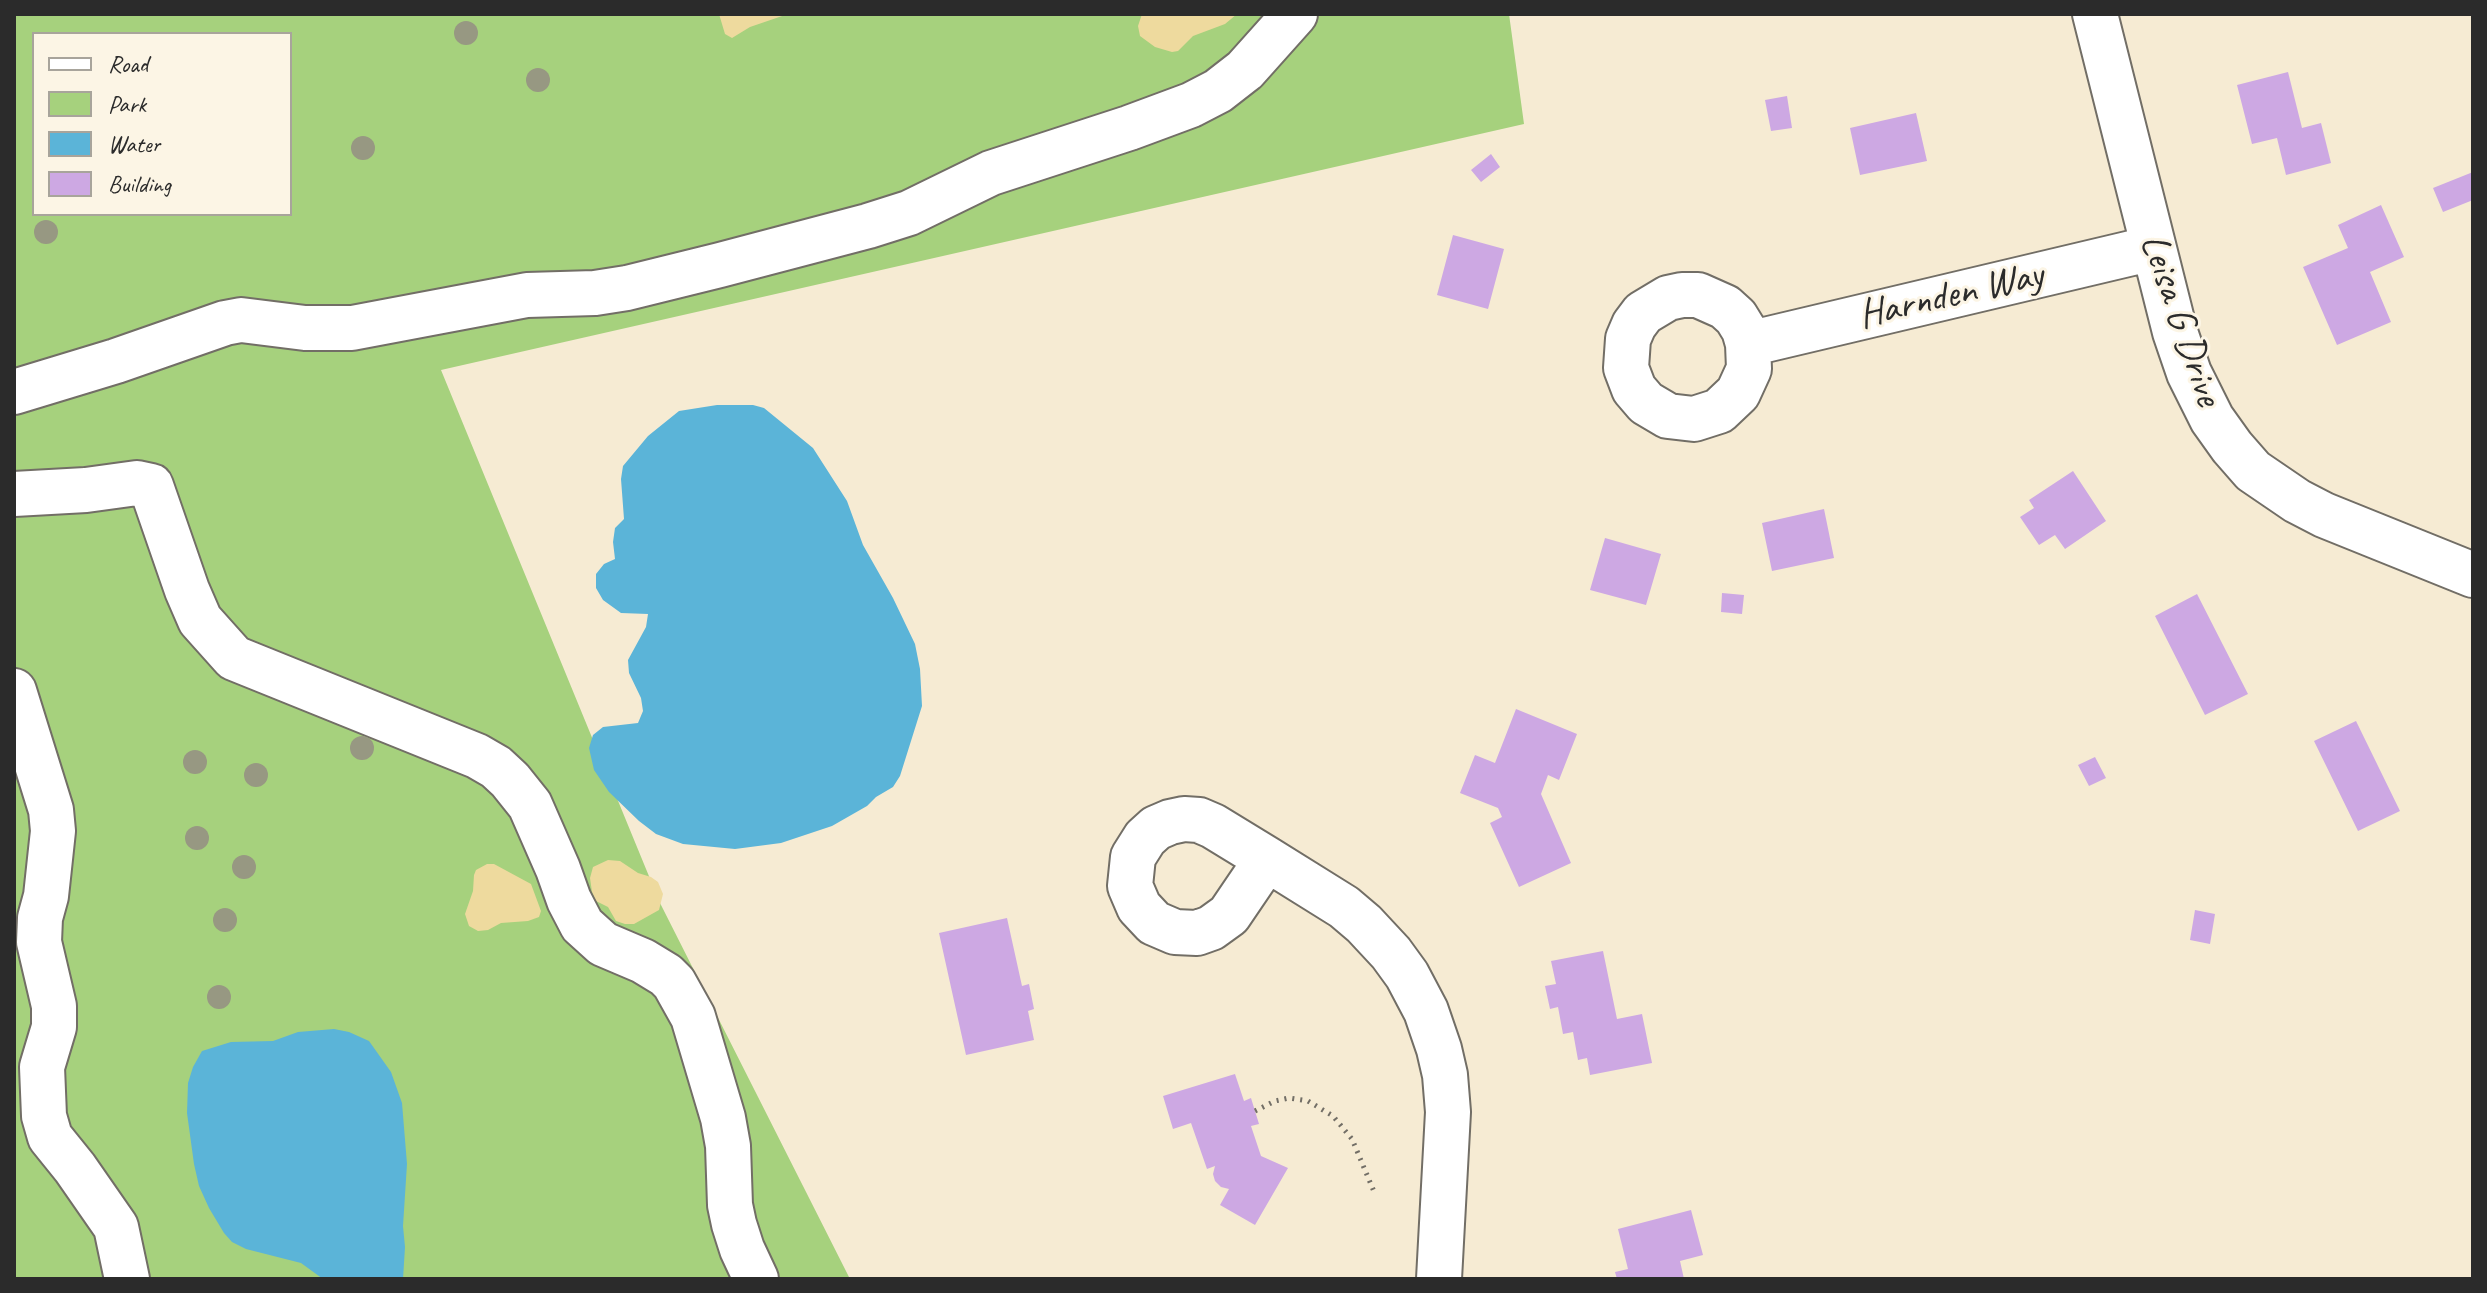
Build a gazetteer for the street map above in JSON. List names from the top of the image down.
{
  "streets": {
    "street": ["Harnden Way", "Leisa G Drive"]
  },
  "crossings": [
    ["Harnden Way", "Leisa G Drive"]
  ],
  "legend": [
    "Road",
    "Park",
    "Water",
    "Building"
  ]
}
